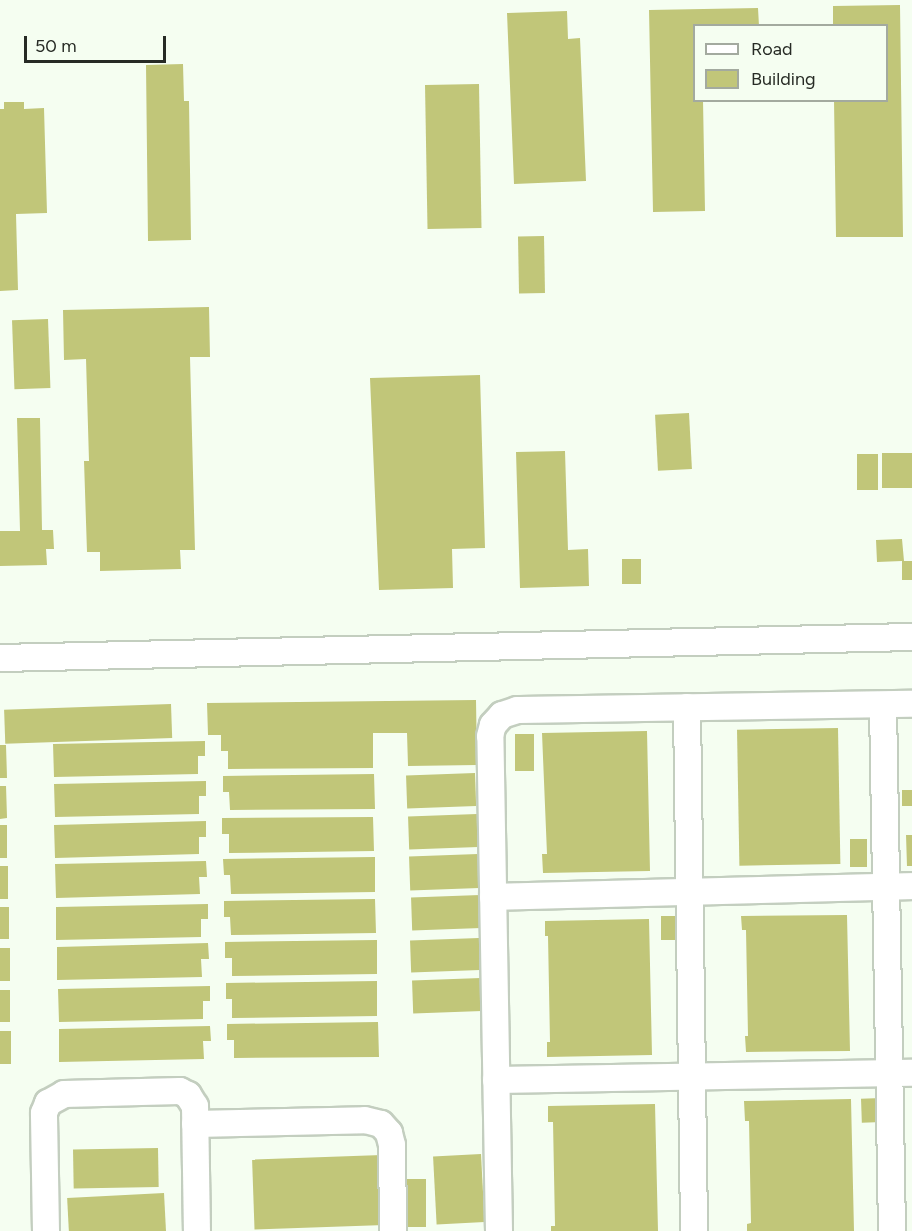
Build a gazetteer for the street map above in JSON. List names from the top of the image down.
{
  "legend": ["Road", "Building"],
  "scale_bar": "50 m"
}
